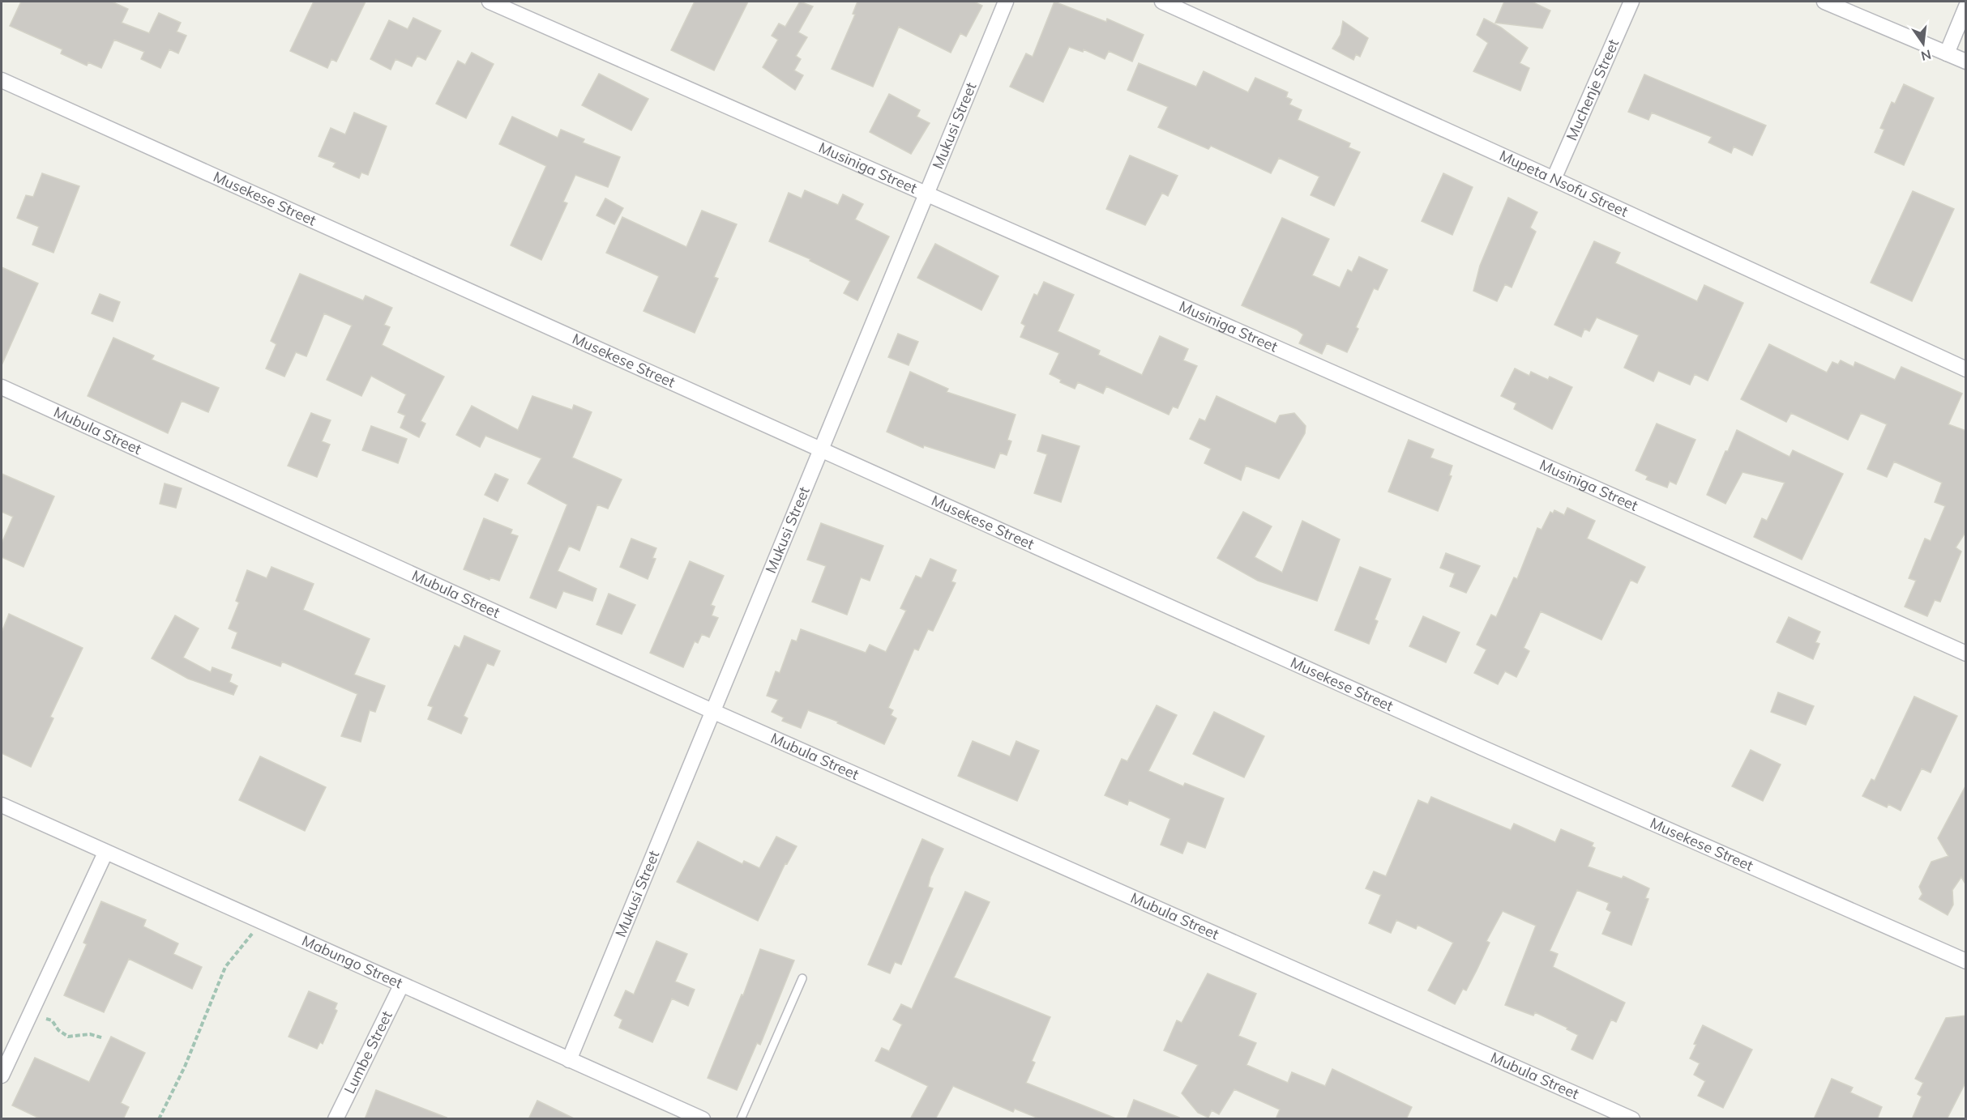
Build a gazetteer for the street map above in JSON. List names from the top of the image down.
{
  "streets": {
    "street": [
      "Muchenje Street",
      "Mukusi Street",
      "Musiniga Street",
      "Mupeta Nsofu Street",
      "Musekese Street",
      "Mubula Street",
      "Mabungo Street",
      "Lumbe Street"
    ]
  },
  "crossings": [
    ["Muchenje Street", "Mupeta Nsofu Street"],
    ["Mukusi Street", "Musiniga Street"],
    ["Mukusi Street", "Musekese Street"],
    ["Mukusi Street", "Mubula Street"],
    ["Mukusi Street", "Mabungo Street"],
    ["Mabungo Street", "Lumbe Street"]
  ],
  "north": "bottom"
}
